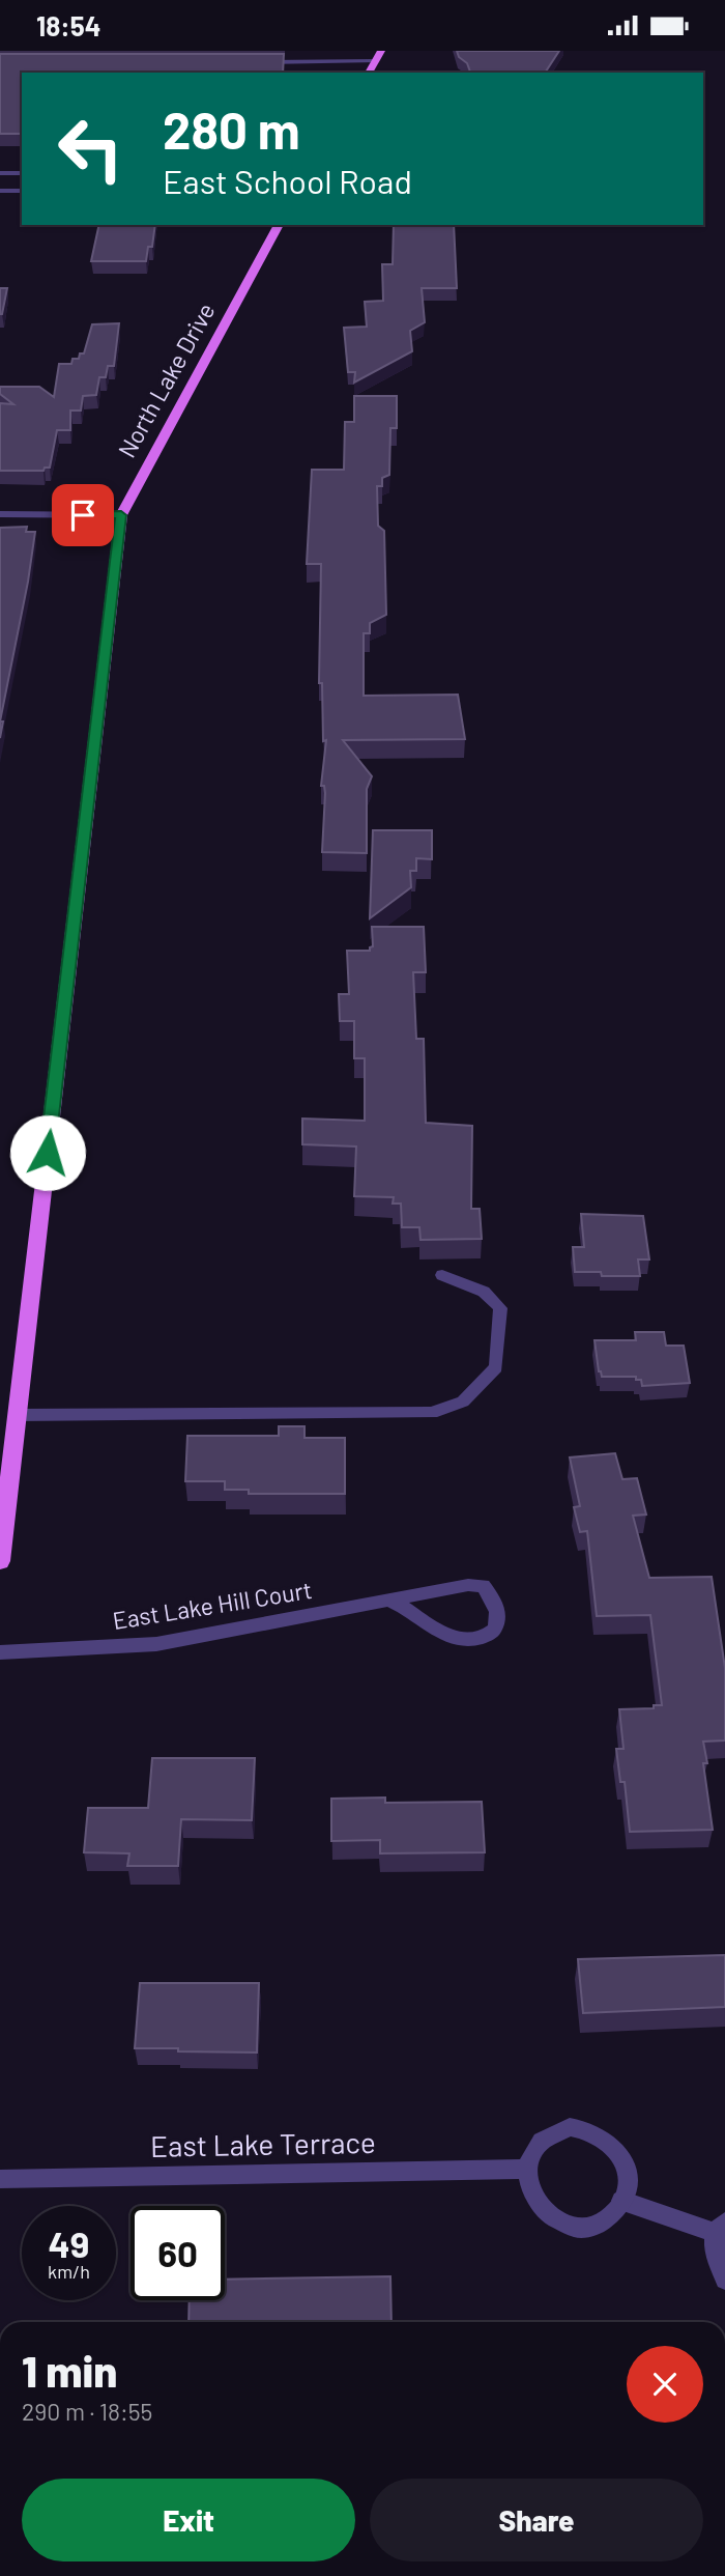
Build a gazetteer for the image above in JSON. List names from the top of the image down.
{
  "streets": {
    "main road": ["North Lake Drive"],
    "street": ["East Lake Hill Court", "East Lake Terrace"]
  },
  "page": {
    "status": "18:54",
    "turn": ["280 m", "East School Road"],
    "speed": "49 km/h",
    "limit": "60",
    "heading": ["1 min", "290 m · 18:55"],
    "buttons": ["Exit", "Share"]
  }
}
